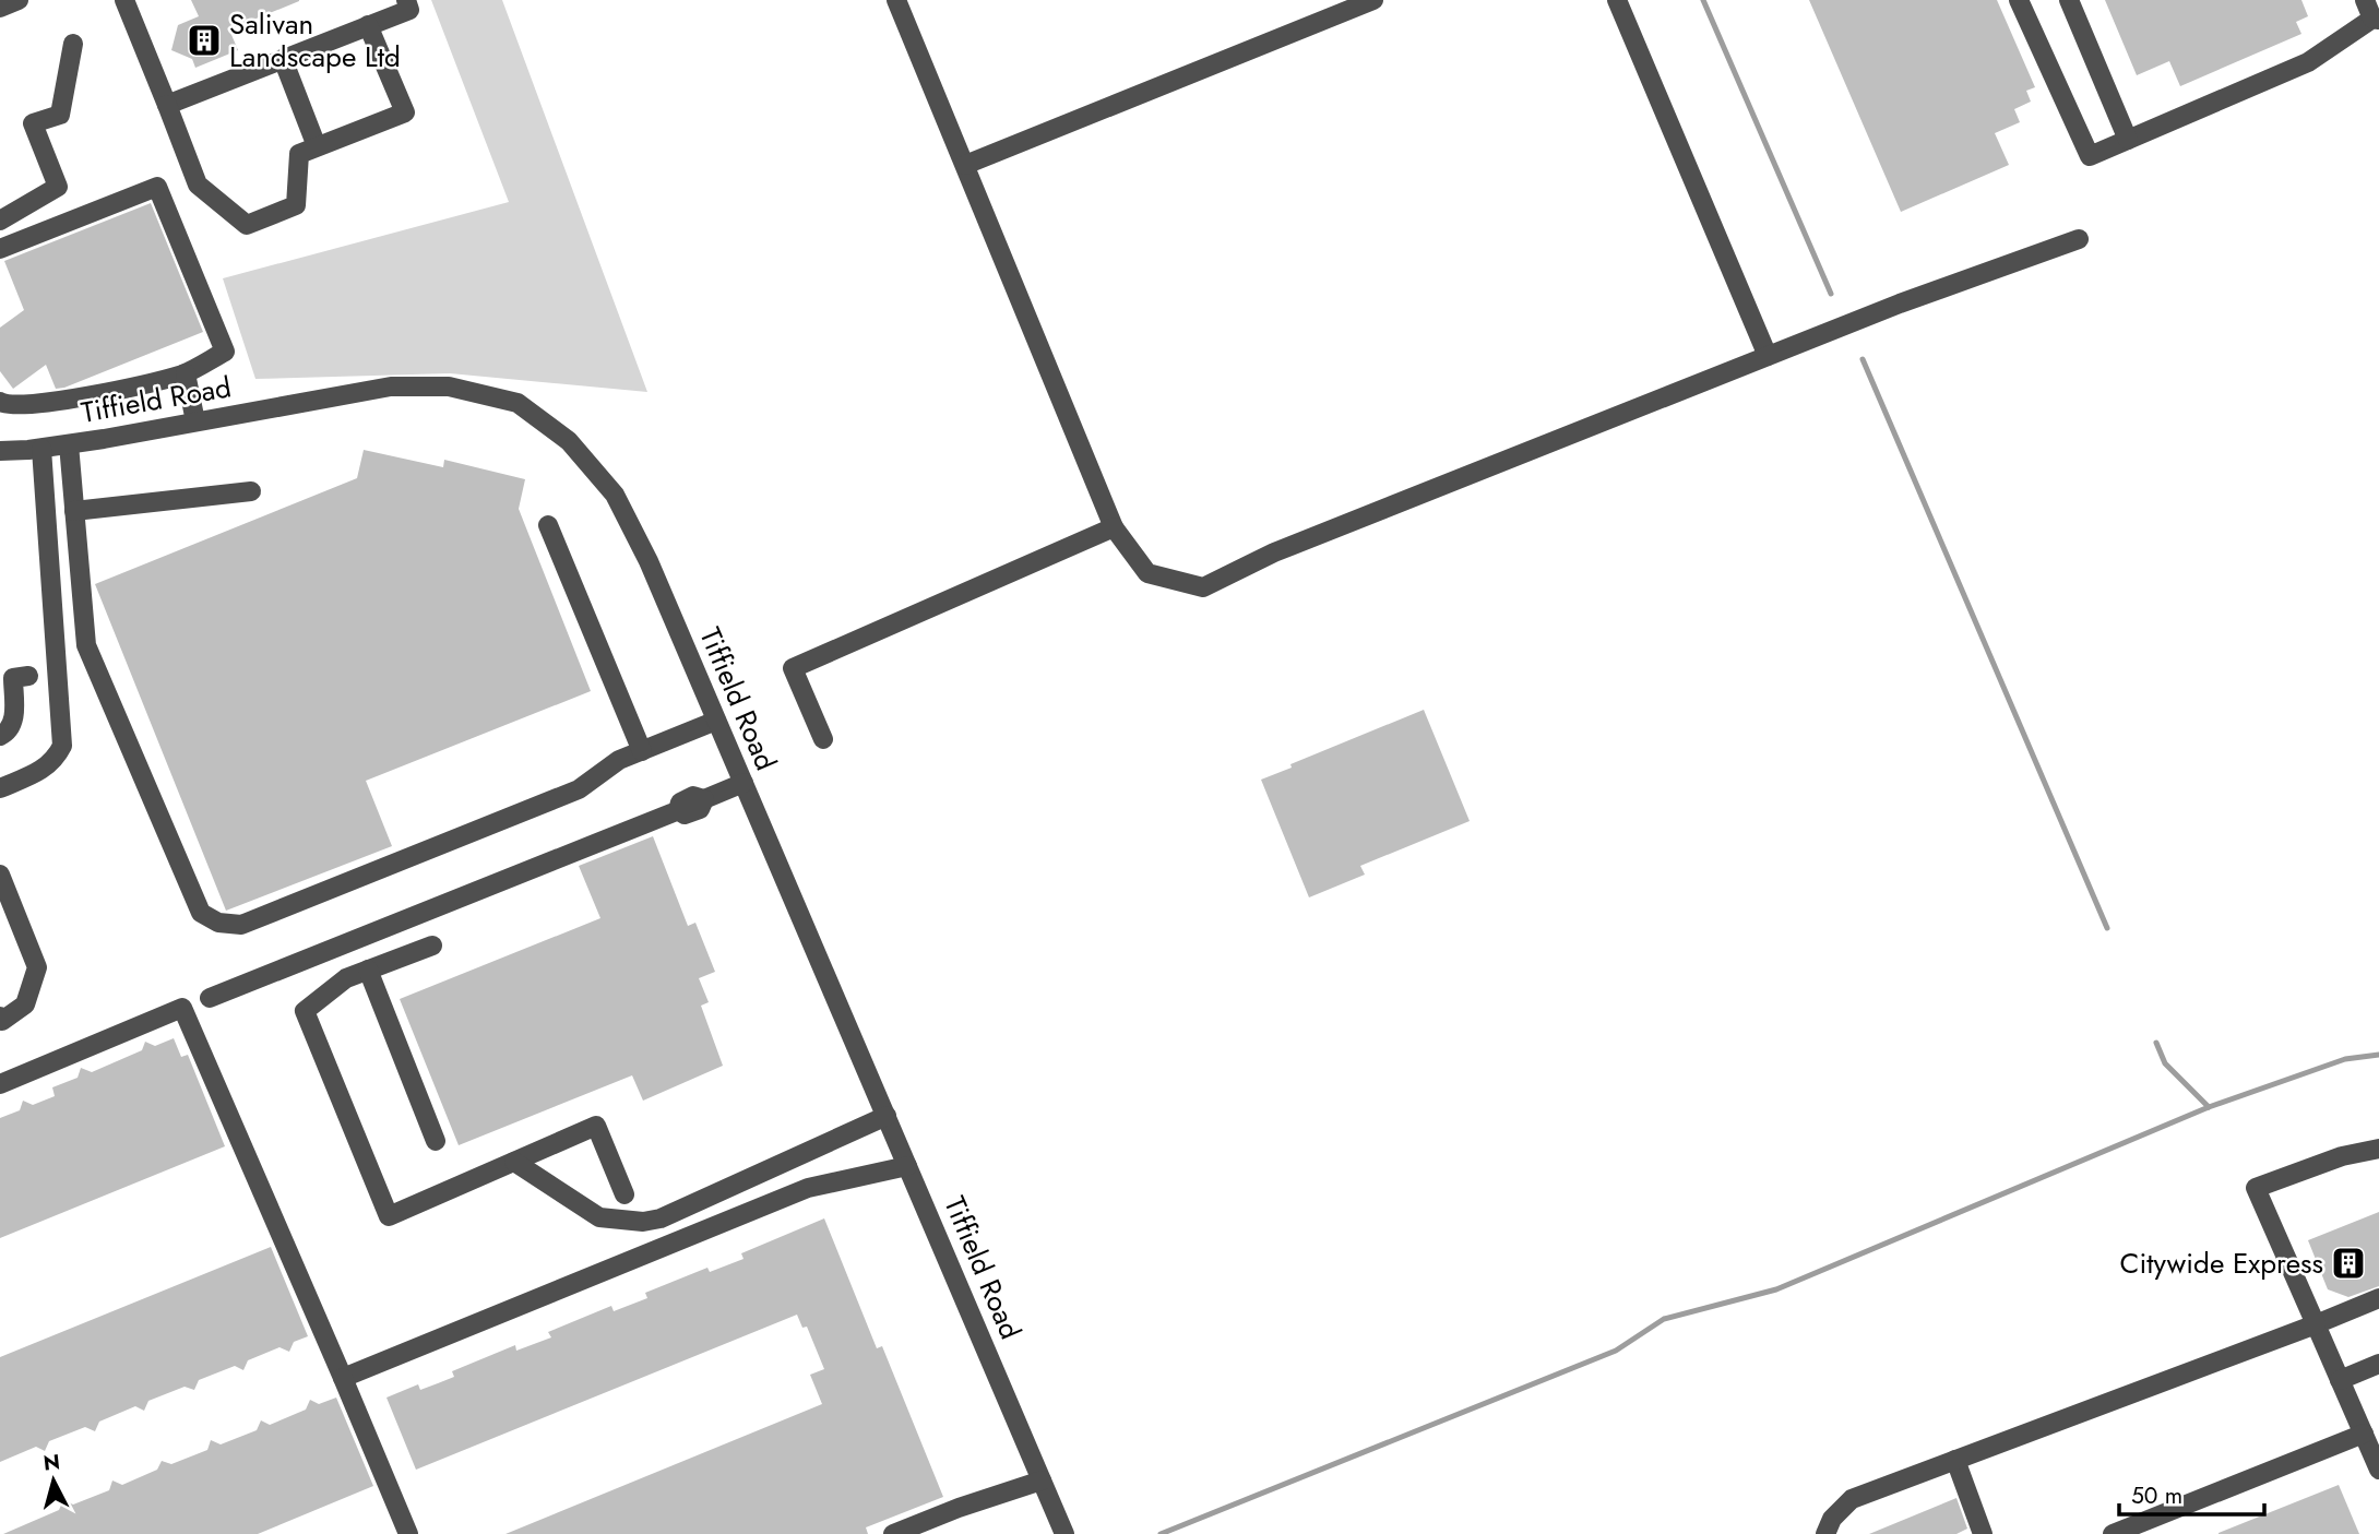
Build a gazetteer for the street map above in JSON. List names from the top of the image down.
{
  "streets": {
    "street": ["Tiffield Road"]
  },
  "places": {
    "building": ["Salivan Landscape Ltd", "Citywide Express"]
  },
  "scale_bar": "50 m",
  "north": "top"
}
